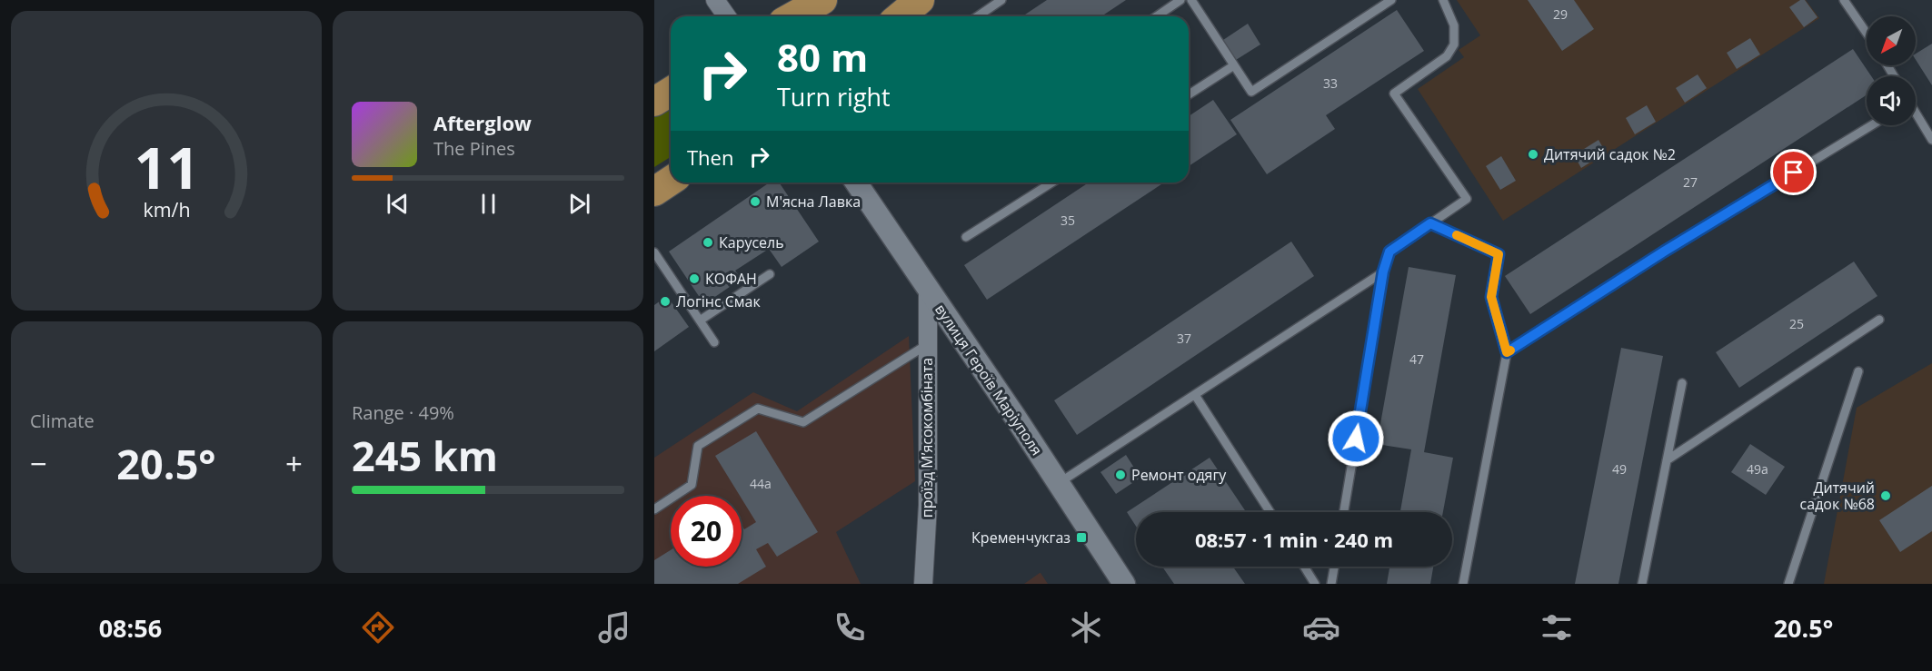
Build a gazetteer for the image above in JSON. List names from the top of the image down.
{
  "streets": {
    "street": ["вулиця Героїв Маріуполя", "проїзд Мʼясокомбіната"]
  },
  "crossings": [
    ["вулиця Героїв Маріуполя", "проїзд Мʼясокомбіната"]
  ],
  "places": {
    "other": [
      "Дитячий садок №2",
      "М'ясна Лавка",
      "Карусель",
      "КОФАН",
      "Логінс Смак",
      "Ремонт одягу",
      "Дитячий садок №68"
    ],
    "transit": ["Кременчукгаз"]
  },
  "house_numbers": [
    "29",
    "33",
    "27",
    "35",
    "25",
    "37",
    "47",
    "49",
    "49а",
    "44а"
  ],
  "north": "bottom left",
  "page": {
    "turn": ["80 m", "Turn right"],
    "song": ["Afterglow", "The Pines"],
    "then": "Then",
    "tile": [
      "Climate",
      ["Range · 49%", "245 km"]
    ],
    "heat": ["−", "20.5°", "+"],
    "limit": "20",
    "trip": "08:57 · 1 min · 240 m",
    "tabs": ["08:56", "20.5°"],
    "gauge": ["11", "km/h"]
  }
}
